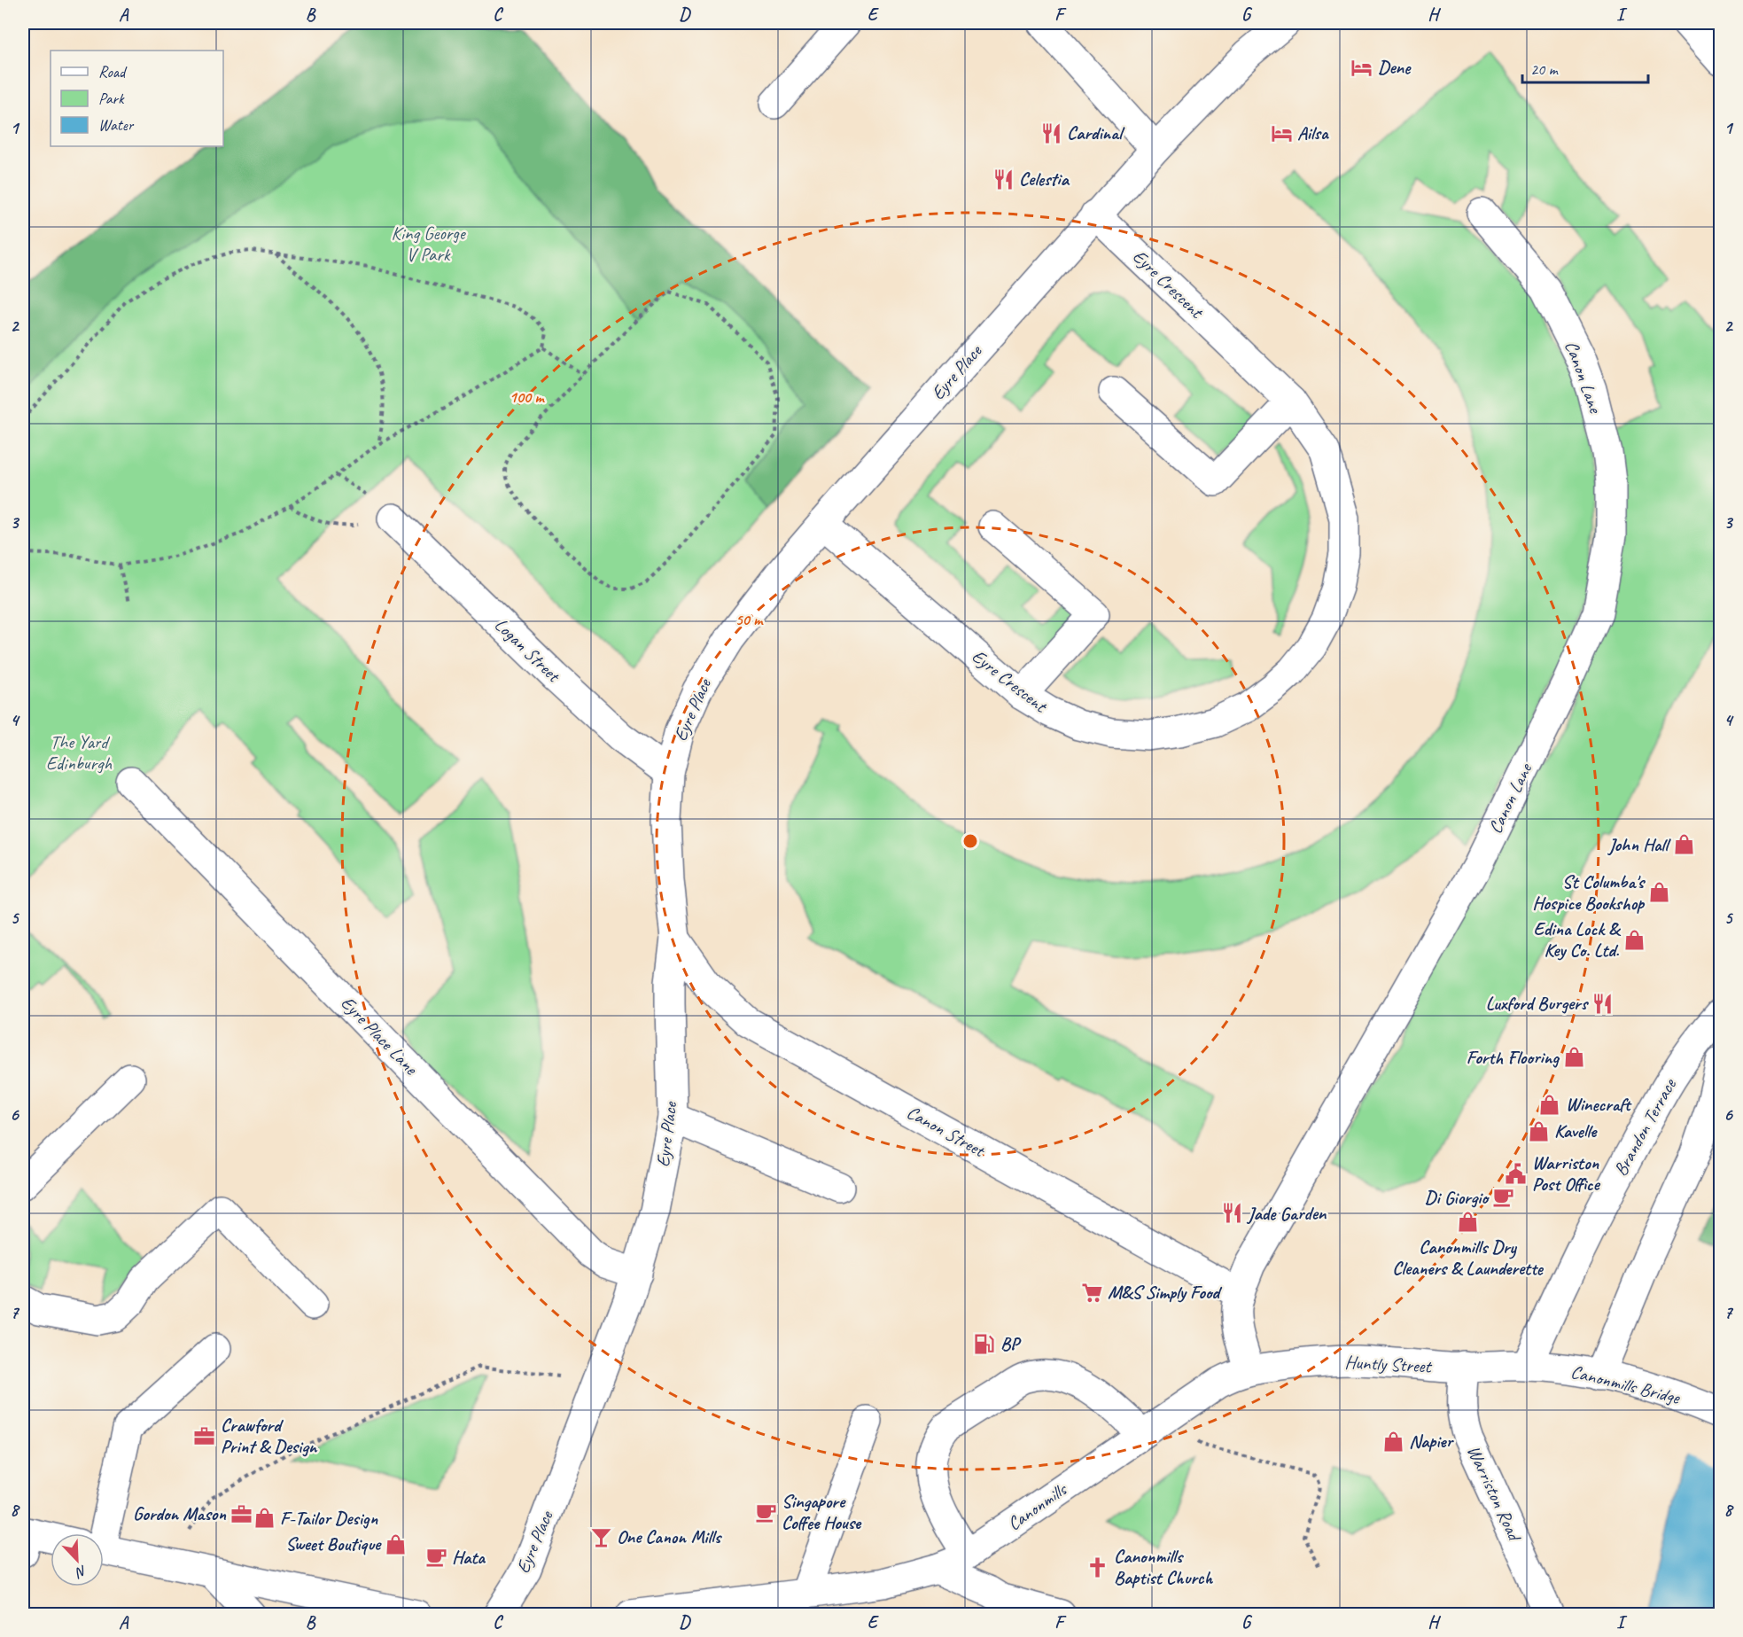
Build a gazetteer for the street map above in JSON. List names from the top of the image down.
{
  "streets": {
    "street": [
      "Eyre Crescent",
      "Eyre Place",
      "Canon Lane",
      "Logan Street",
      "Eyre Place Lane",
      "Brandon Terrace",
      "Canon Street",
      "Huntly Street",
      "Canonmills Bridge",
      "Warriston Road",
      "Canonmills"
    ]
  },
  "crossings": [
    ["Eyre Crescent", "Eyre Place"],
    ["Eyre Place", "Logan Street"],
    ["Eyre Place", "Eyre Place Lane"],
    ["Eyre Place", "Canon Street"],
    ["Canon Lane", "Canon Street"],
    ["Canon Lane", "Huntly Street"],
    ["Canon Lane", "Canonmills"],
    ["Brandon Terrace", "Huntly Street"],
    ["Brandon Terrace", "Canonmills Bridge"],
    ["Huntly Street", "Canonmills Bridge"],
    ["Huntly Street", "Warriston Road"],
    ["Huntly Street", "Canonmills"]
  ],
  "parks": ["King George V Park", "The Yard Edinburgh"],
  "places": {
    "hotel": ["Dene", "Ailsa"],
    "restaurant": [
      "Cardinal",
      "Celestia",
      "Luxford Burgers",
      "Jade Garden"
    ],
    "shop": [
      "John Hall",
      "St Columba's Hospice Bookshop",
      "Edina Lock & Key Co. Ltd.",
      "Forth Flooring",
      "Winecraft",
      "Kavelle",
      "Canonmills Dry Cleaners & Launderette",
      "Napier",
      "F-Tailor Design",
      "Sweet Boutique"
    ],
    "public building": ["Warriston Post Office"],
    "cafe": ["Di Giorgio", "Singapore Coffee House", "Hata"],
    "supermarket": ["M&S Simply Food"],
    "fuel station": ["BP"],
    "office": ["Crawford Print & Design", "Gordon Mason"],
    "bar": ["One Canon Mills"],
    "church": ["Canonmills Baptist Church"]
  },
  "legend": ["Road", "Park", "Water"],
  "scale_bar": "20 m",
  "north": "bottom right",
  "grid": {
    "columns": [
      "A",
      "B",
      "C",
      "D",
      "E",
      "F",
      "G",
      "H",
      "I"
    ],
    "rows": [
      "1",
      "2",
      "3",
      "4",
      "5",
      "6",
      "7",
      "8"
    ]
  },
  "rings": ["100 m", "50 m"]
}
